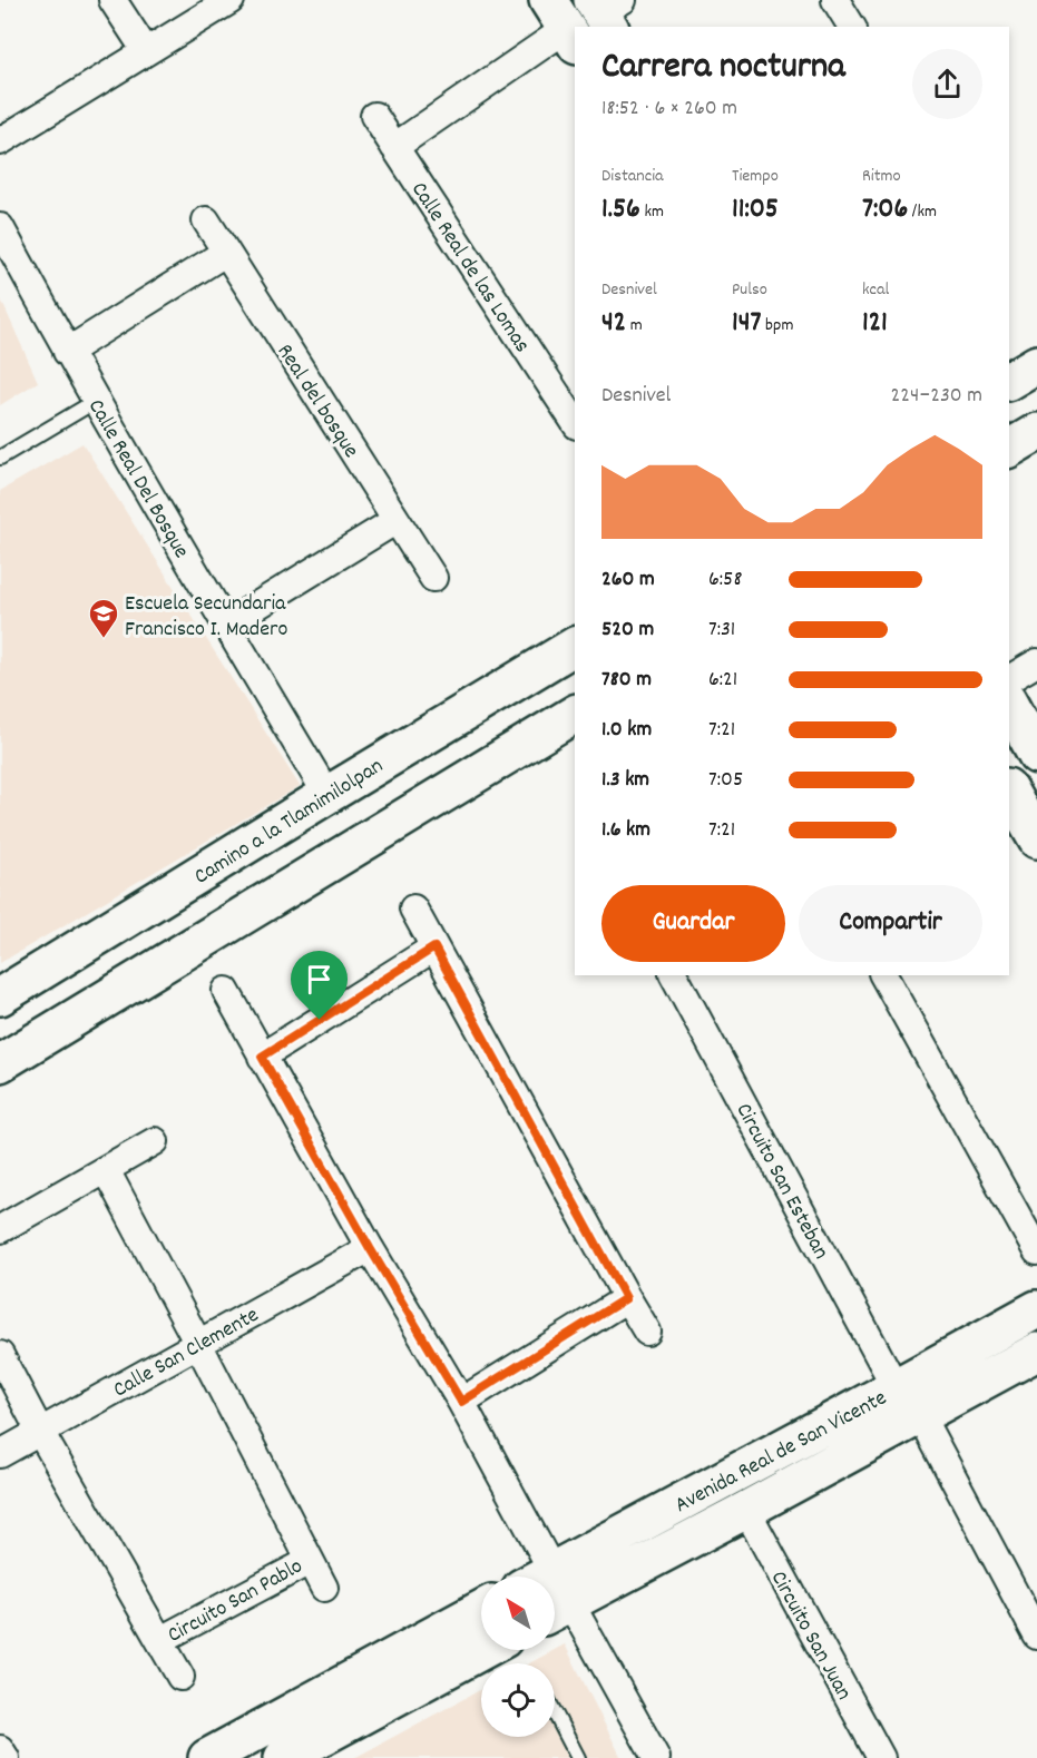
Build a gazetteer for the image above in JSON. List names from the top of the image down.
{
  "streets": {
    "street": [
      "Calle Real de las Lomas",
      "Real del bosque",
      "Calle Real Del Bosque",
      "Camino a la Tlamimilolpan",
      "Circuito San Esteban",
      "Calle San Clemente",
      "Avenida Real de San Vicente",
      "Circuito San Pablo",
      "Circuito San Juan"
    ]
  },
  "crossings": [
    ["Calle Real Del Bosque", "Camino a la Tlamimilolpan"],
    ["Circuito San Esteban", "Avenida Real de San Vicente"],
    ["Calle San Clemente", "Circuito San Pablo"],
    ["Avenida Real de San Vicente", "Circuito San Juan"]
  ],
  "places": {
    "school or university": ["Escuela Secundaria Francisco I. Madero"]
  },
  "north": "top left",
  "page": {
    "heading": ["Carrera nocturna", "18:52 · 6 × 260 m"],
    "stats": [
      ["Distancia", "1.56 km"],
      ["Tiempo", "11:05"],
      ["Ritmo", "7:06 /km"],
      ["Desnivel", "42 m"],
      ["Pulso", "147 bpm"],
      ["kcal", "121"]
    ],
    "chart": ["Desnivel", "224–230 m"],
    "list": [
      {
        "name": "260 m",
        "note": "6:58"
      },
      {
        "name": "520 m",
        "note": "7:31"
      },
      {
        "name": "780 m",
        "note": "6:21"
      },
      {
        "name": "1.0 km",
        "note": "7:21"
      },
      {
        "name": "1.3 km",
        "note": "7:05"
      },
      {
        "name": "1.6 km",
        "note": "7:21"
      }
    ],
    "buttons": ["Guardar", "Compartir"]
  }
}
